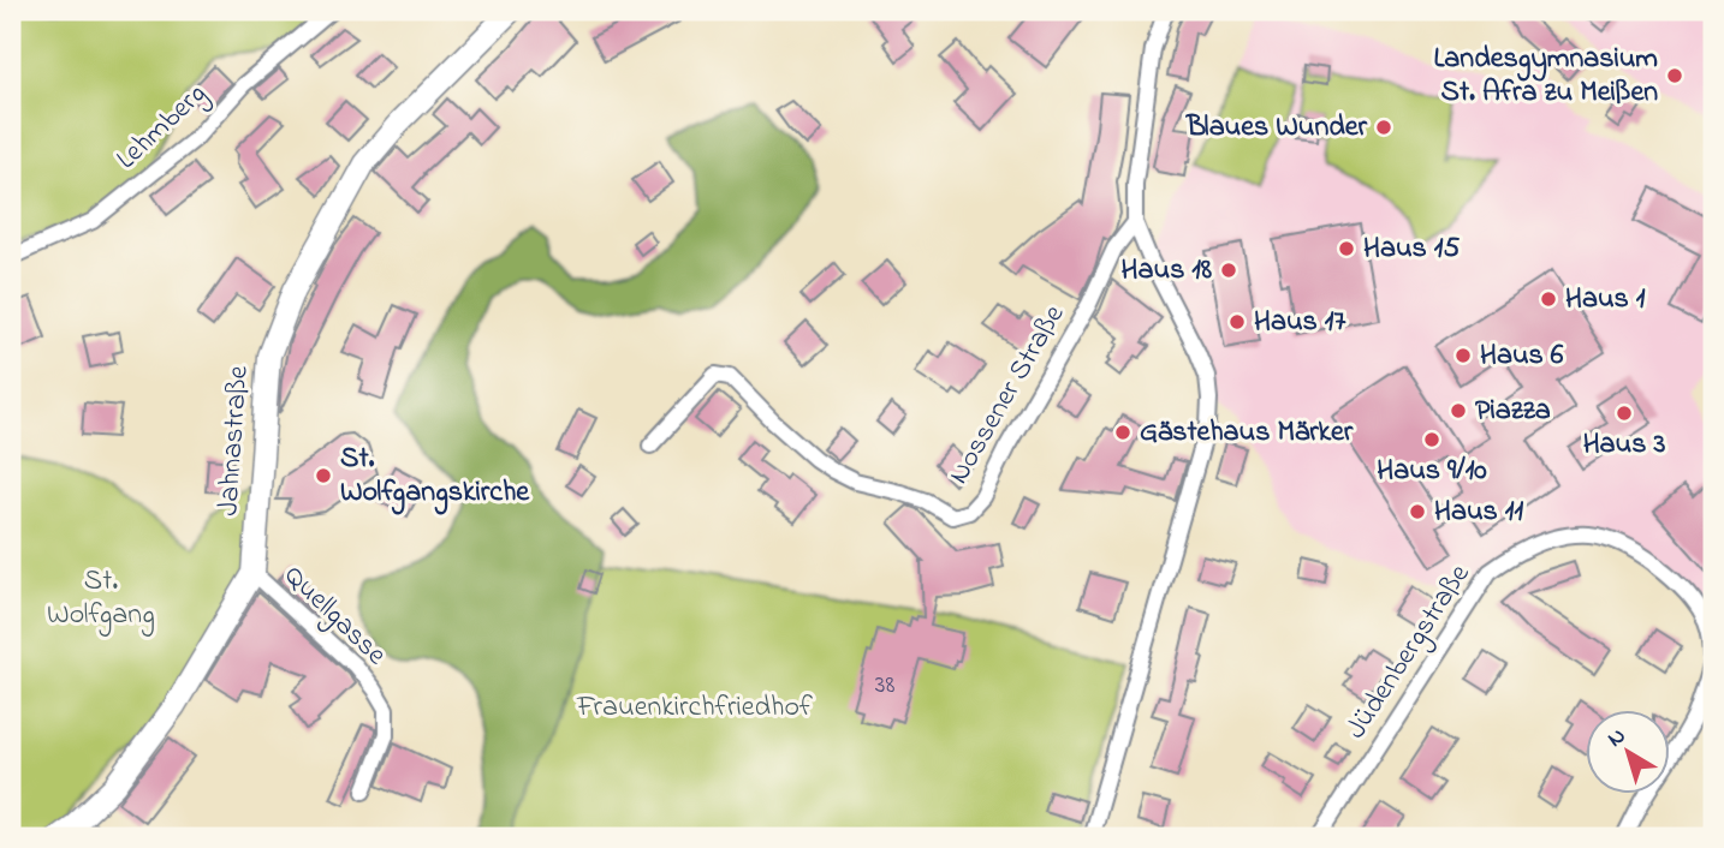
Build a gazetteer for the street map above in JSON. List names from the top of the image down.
{
  "streets": {
    "street": [
      "Lehmberg",
      "Nossener Straße",
      "Jahnastraße",
      "Quellgasse",
      "Jüdenbergstraße"
    ]
  },
  "crossings": [
    ["Jahnastraße", "Quellgasse"]
  ],
  "parks": ["St. Wolfgang", "Frauenkirchfriedhof"],
  "places": [
    "Landesgymnasium St. Afra zu Meißen",
    "Blaues Wunder",
    "Haus 15",
    "Haus 18",
    "Haus 1",
    "Haus 17",
    "Haus 6",
    "Piazza",
    "Haus 3",
    "Gästehaus Märker",
    "Haus 9/10",
    "St. Wolfgangskirche",
    "Haus 11"
  ],
  "house_numbers": ["38"],
  "north": "top left"
}
